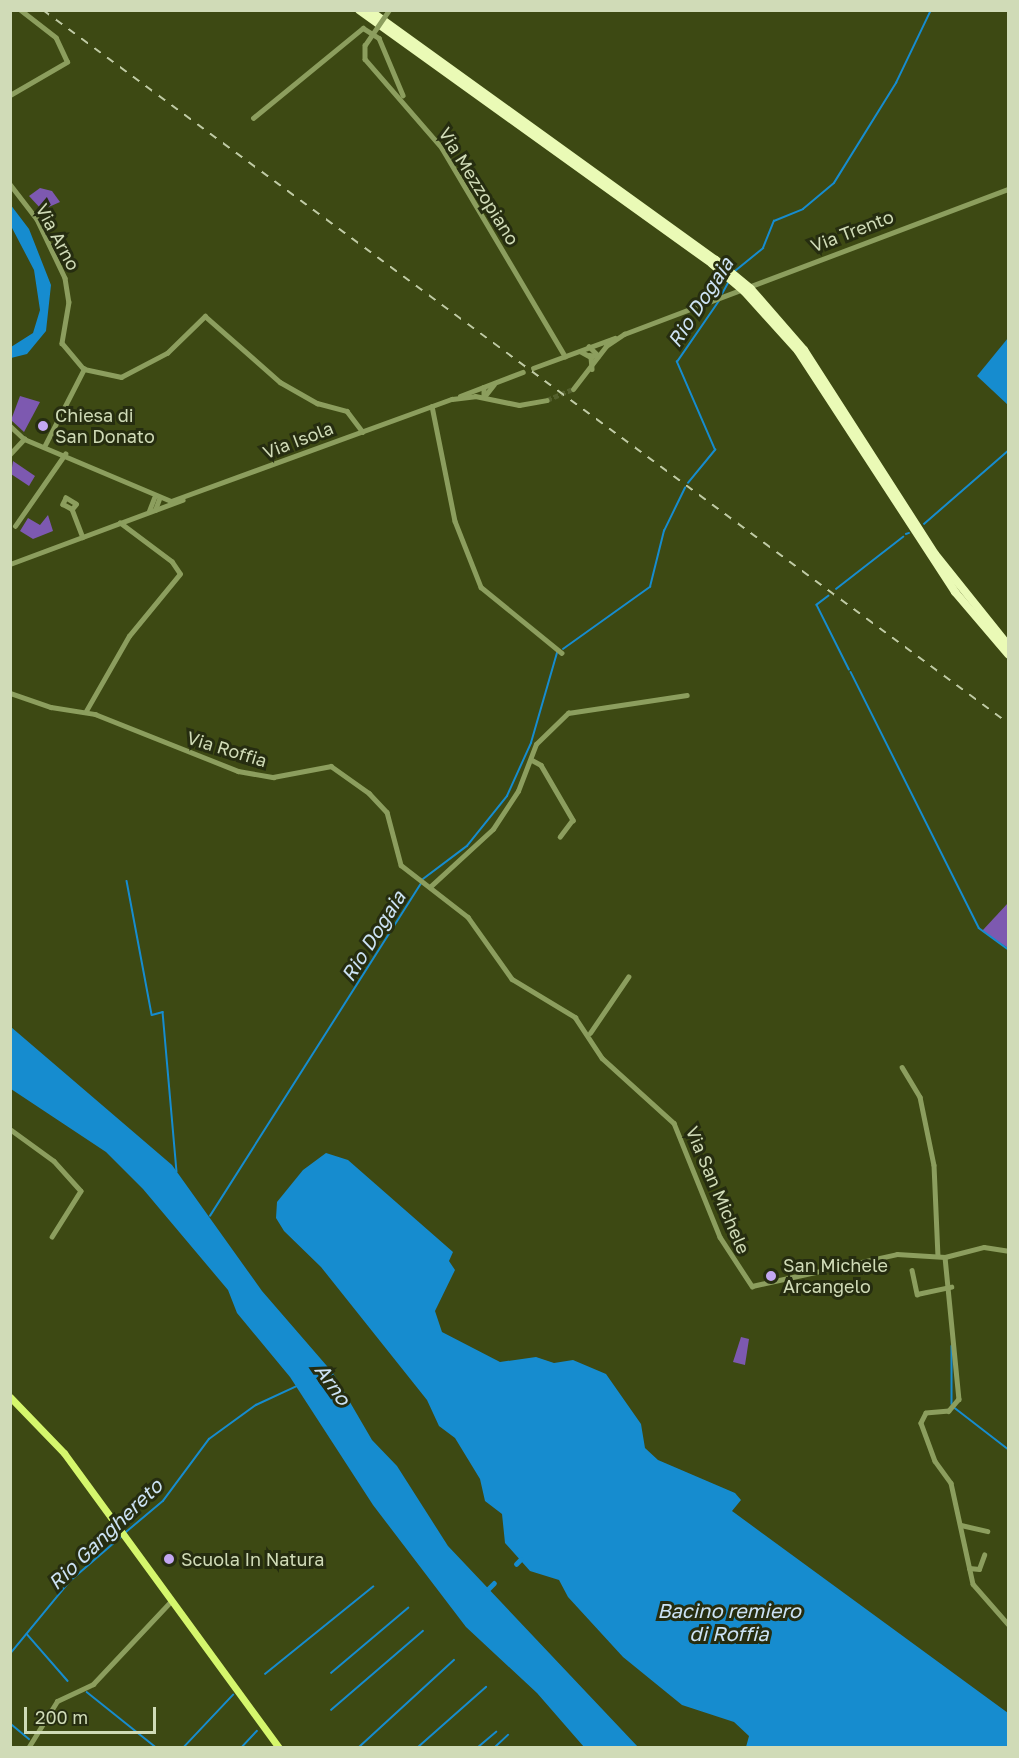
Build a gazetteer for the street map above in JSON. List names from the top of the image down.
{
  "streets": {
    "street": [
      "Via Mezzopiano",
      "Via Trento",
      "Via Arno",
      "Via Isola",
      "Via Roffia",
      "Via San Michele"
    ]
  },
  "crossings": [
    ["Via Roffia", "Via San Michele"]
  ],
  "water": [
    "Rio Dogaia",
    "Arno",
    "Rio Ganghereto",
    "Bacino remiero di Roffia"
  ],
  "places": ["Chiesa di San Donato", "San Michele Arcangelo", "Scuola In Natura"],
  "scale_bar": "200 m"
}
